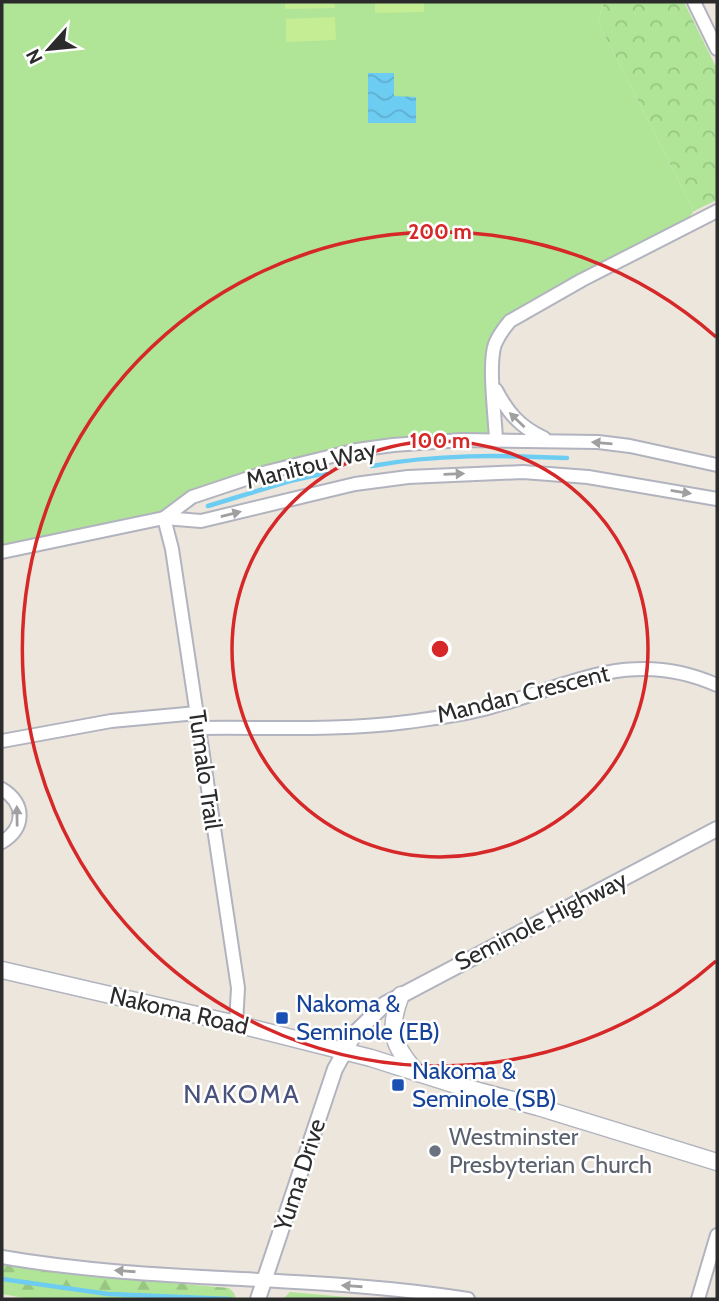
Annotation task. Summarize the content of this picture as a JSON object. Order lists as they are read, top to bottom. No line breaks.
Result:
{"streets":{"main road":["Nakoma Road"],"street":["Manitou Way","Mandan Crescent","Tumalo Trail","Seminole Highway","Yuma Drive"]},"crossings":[["Manitou Way","Tumalo Trail"],["Mandan Crescent","Tumalo Trail"],["Tumalo Trail","Nakoma Road"],["Seminole Highway","Nakoma Road"],["Seminole Highway","Yuma Drive"],["Nakoma Road","Yuma Drive"]],"districts":["NAKOMA"],"places":{"transit":["Nakoma & Seminole (EB)","Nakoma & Seminole (SB)"],"other":["Westminster Presbyterian Church"]},"north":"bottom left","rings":["200 m","100 m"]}
